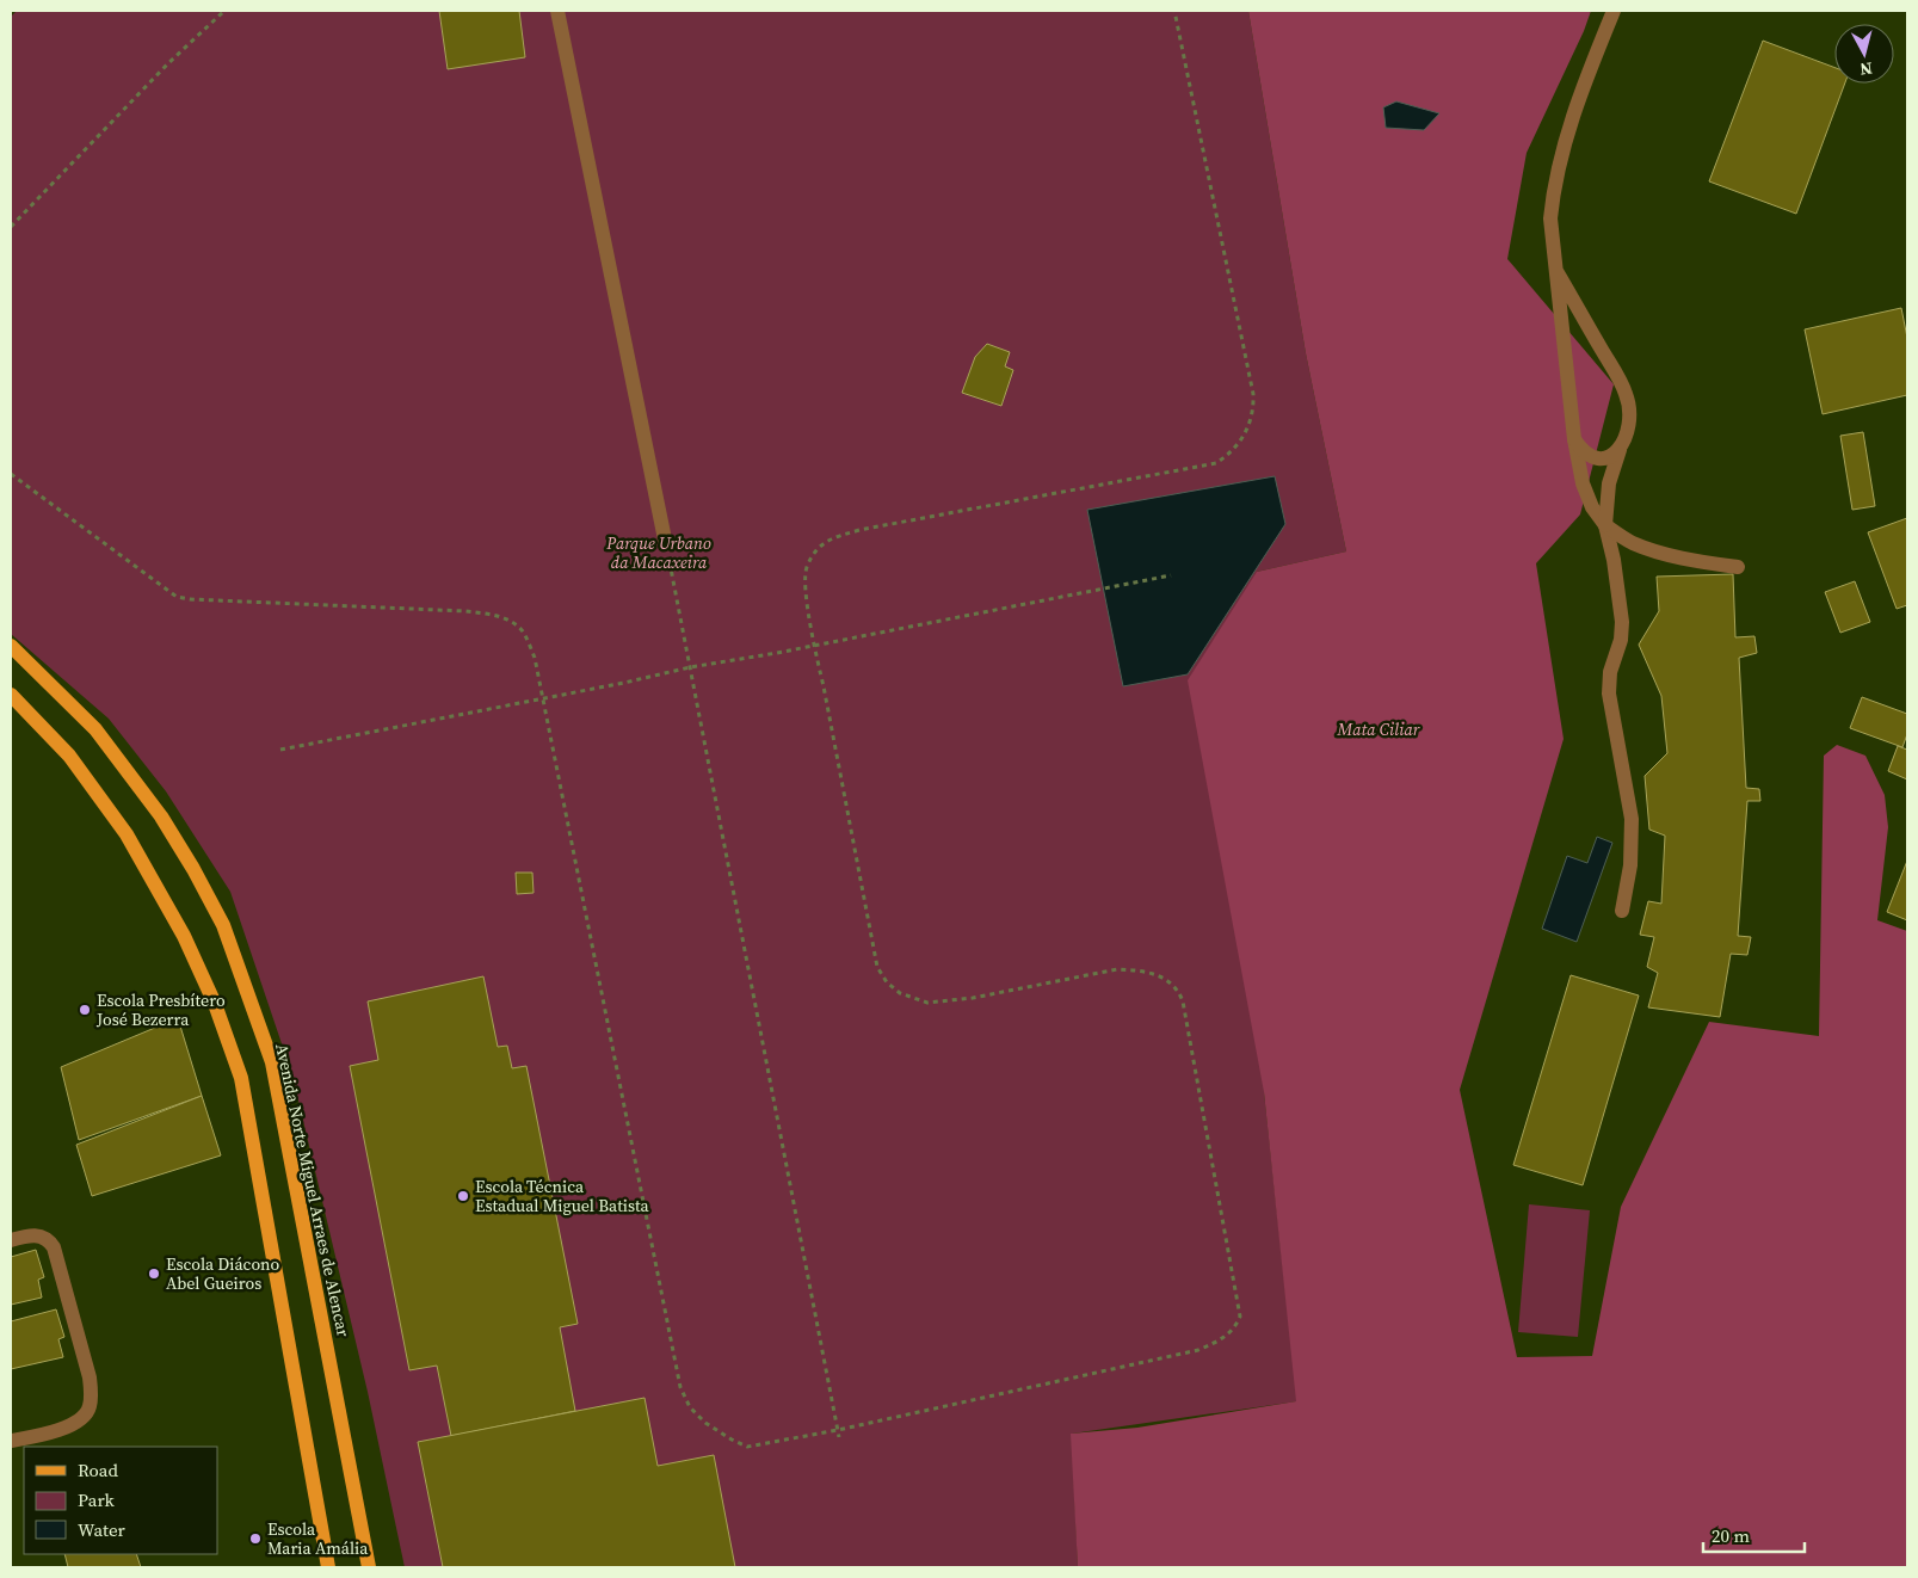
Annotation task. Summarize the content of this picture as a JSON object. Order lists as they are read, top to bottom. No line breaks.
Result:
{"streets":{"main road":["Avenida Norte Miguel Arraes de Alencar"]},"parks":["Parque Urbano da Macaxeira","Mata Ciliar"],"places":["Escola Presbítero José Bezerra","Escola Técnica Estadual Miguel Batista","Escola Diácono Abel Gueiros","Escola Maria Amália"],"legend":["Road","Park","Water"],"scale_bar":"20 m","north":"bottom"}
